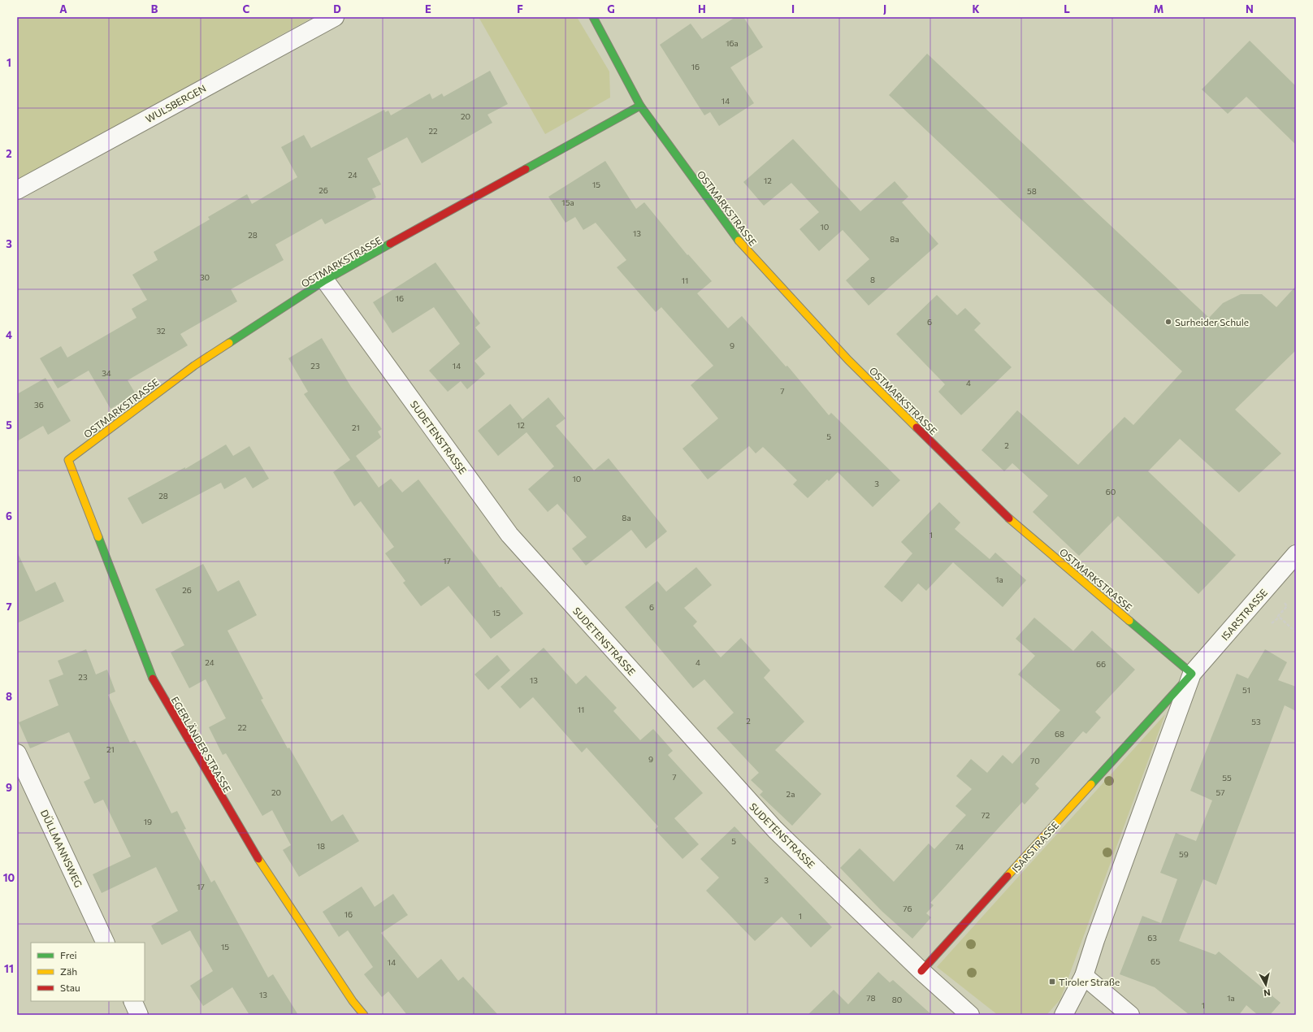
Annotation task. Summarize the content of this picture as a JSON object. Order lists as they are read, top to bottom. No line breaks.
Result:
{"streets":{"street":["WULSBERGEN","OSTMARKSTRASSE","SUDETENSTRASSE","ISARSTRASSE","EGERLÄNDER STRASSE","DÜLLMANNSWEG"]},"crossings":[["OSTMARKSTRASSE","SUDETENSTRASSE"],["OSTMARKSTRASSE","ISARSTRASSE"],["OSTMARKSTRASSE","EGERLÄNDER STRASSE"],["SUDETENSTRASSE","ISARSTRASSE"]],"places":{"other":["Surheider Schule"],"transit":["Tiroler Straße"]},"house_numbers":["16a","16","14","20","22","24","12","15","26","58","15a","10","13","28","8a","30","8","11","16","6","32","9","23","14","34","4","7","36","12","21","5","2","10","3","60","28","8a","1","17","1a","26","6","15","24","4","66","23","13","51","11","2","53","22","68","21","9","70","7","55","20","57","2a","72","19","5","18","74","59","3","17","76","16","1","63","15","65","14","13","78","1a","80","1"],"legend":["Frei","Zäh","Stau"],"north":"bottom","grid":{"columns":["A","B","C","D","E","F","G","H","I","J","K","L","M","N"],"rows":["1","2","3","4","5","6","7","8","9","10","11"]}}
